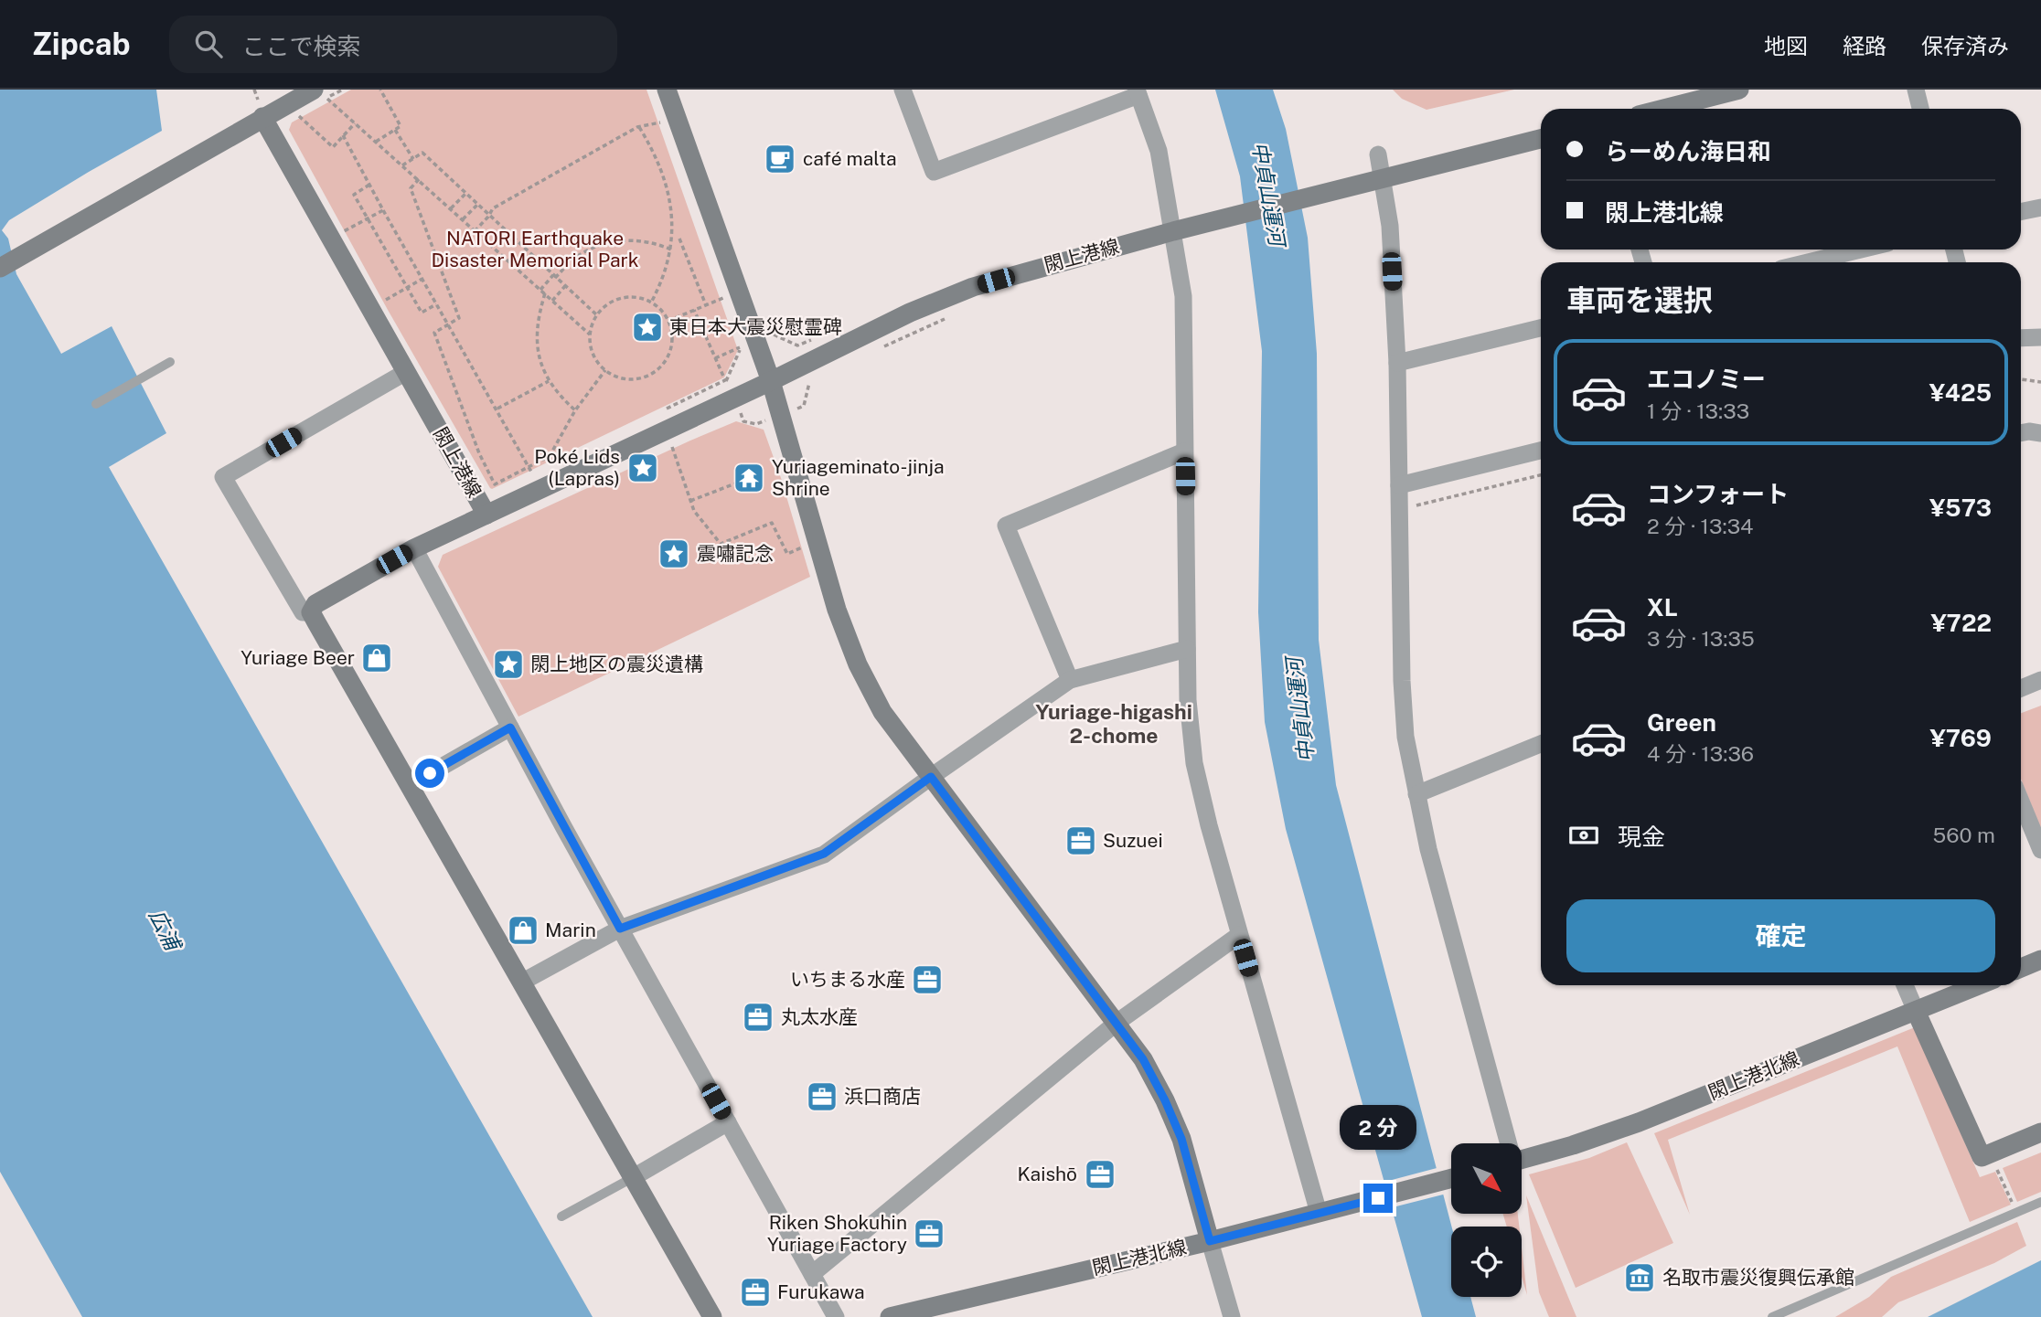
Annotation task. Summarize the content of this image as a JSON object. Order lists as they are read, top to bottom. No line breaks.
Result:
{"streets":{"street":["閖上港線","閖上港北線"]},"districts":["Yuriage-higashi 2-chome"],"water":["中貞山運河","広浦"],"parks":["NATORI Earthquake Disaster Memorial Park"],"places":{"cafe":["café malta"],"place":["東日本大震災慰霊碑","Poké Lids (Lapras)","震嘯記念","閖上地区の震災遺構"],"temple":["Yuriageminato-jinja Shrine"],"shop":["Yuriage Beer","Marin"],"office":["Suzuei","いちまる水産","丸太水産","浜口商店","Kaishō","Riken Shokuhin Yuriage Factory","Furukawa"],"museum":["名取市震災復興伝承館"]},"north":"bottom right","page":{"header":"Zipcab","search":"ここで検索","nav":["地図","経路","保存済み"],"banner":["らーめん海日和","閖上港北線"],"heading":"車両を選択","list":[{"name":"エコノミー","note":"1 分 · 13:33","value":"¥425"},{"name":"コンフォート","note":"2 分 · 13:34","value":"¥573"},{"name":"XL","note":"3 分 · 13:35","value":"¥722"},{"name":"Green","note":"4 分 · 13:36","value":"¥769"}],"pay":["現金","560 m"],"buttons":"確定","bubble":"2 分"}}
